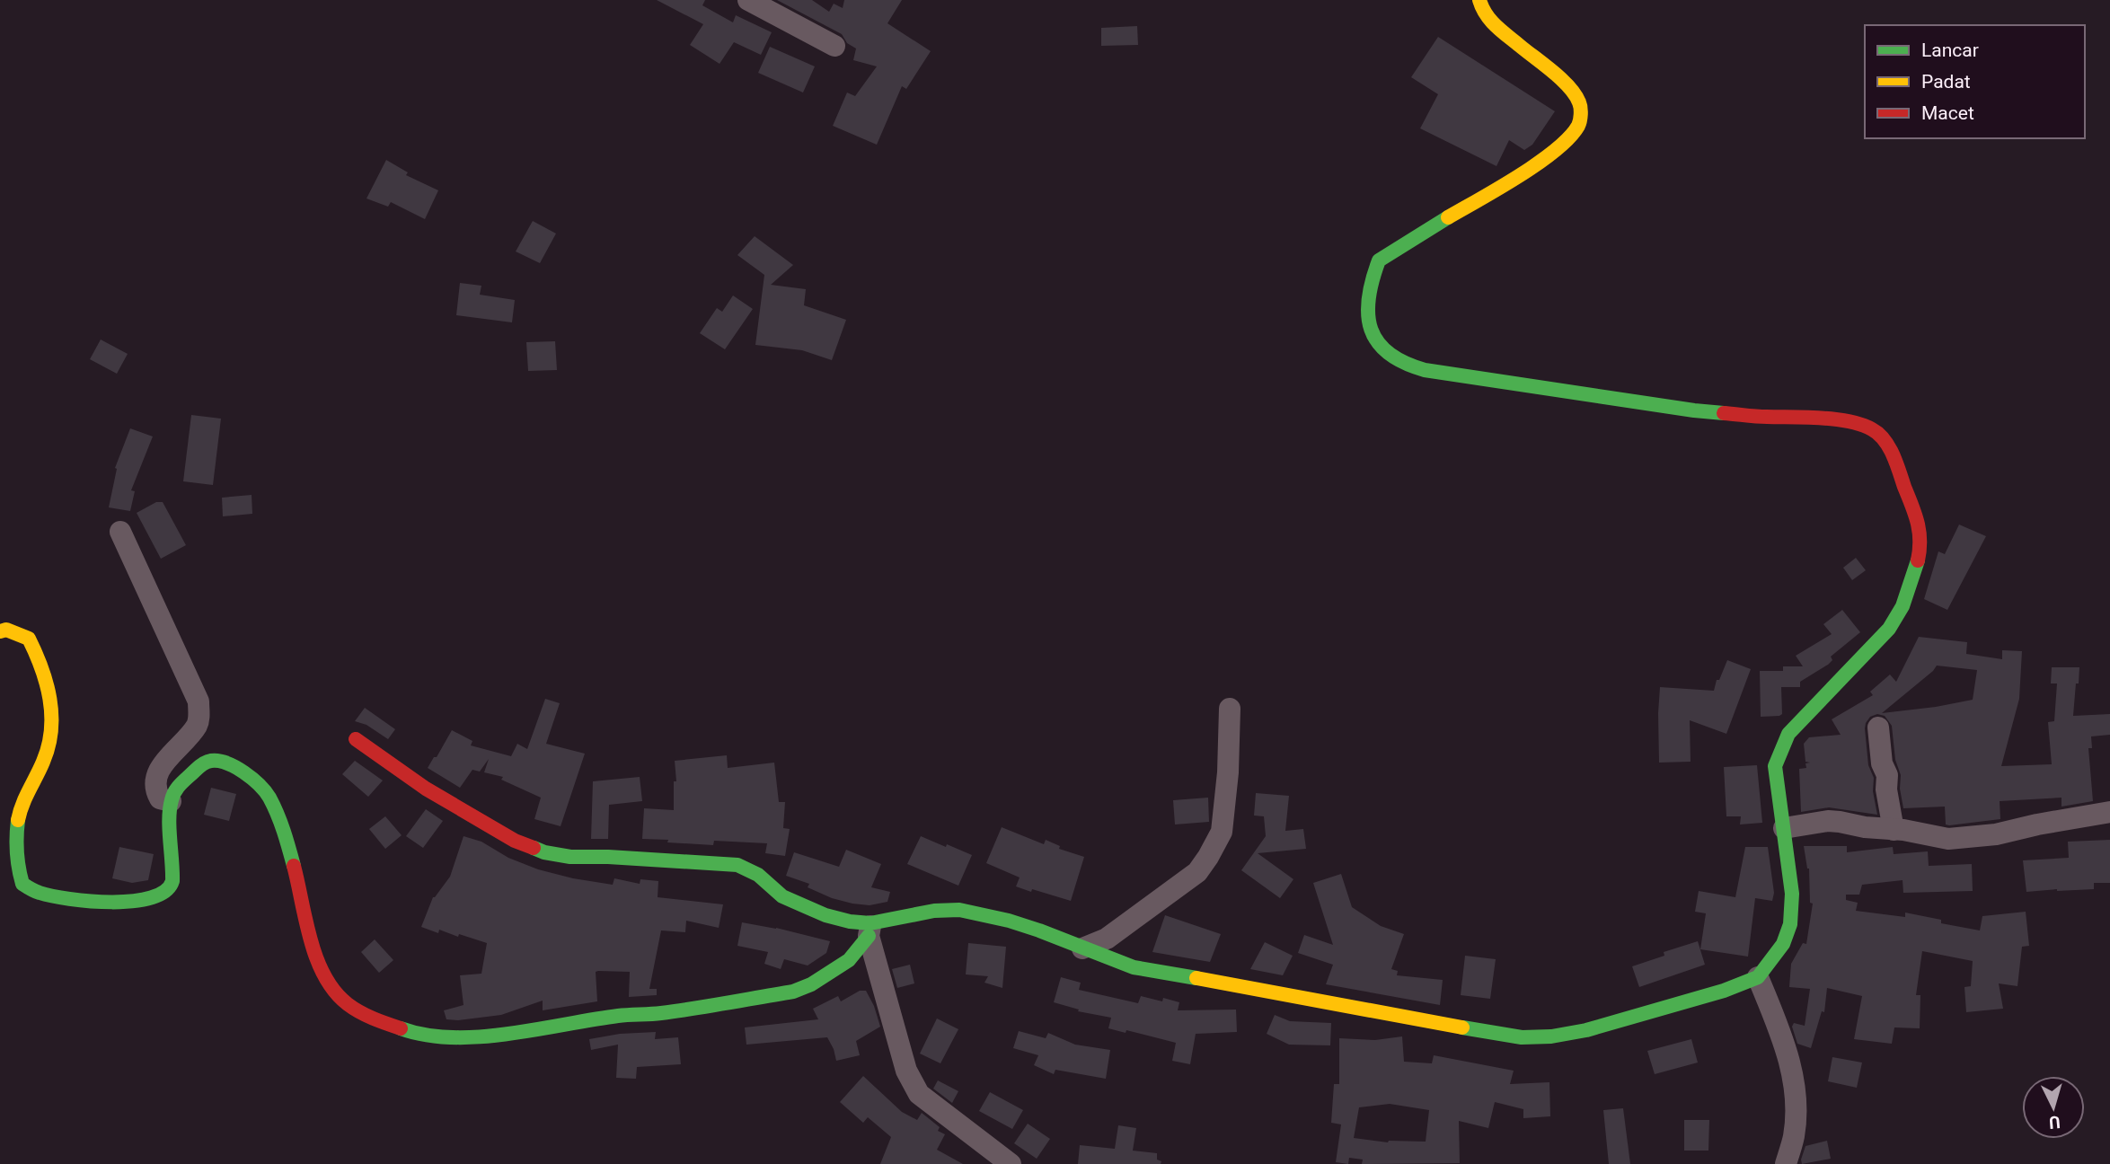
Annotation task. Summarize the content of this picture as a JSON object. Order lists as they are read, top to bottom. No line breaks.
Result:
{"legend":["Lancar","Padat","Macet"],"north":"bottom"}
